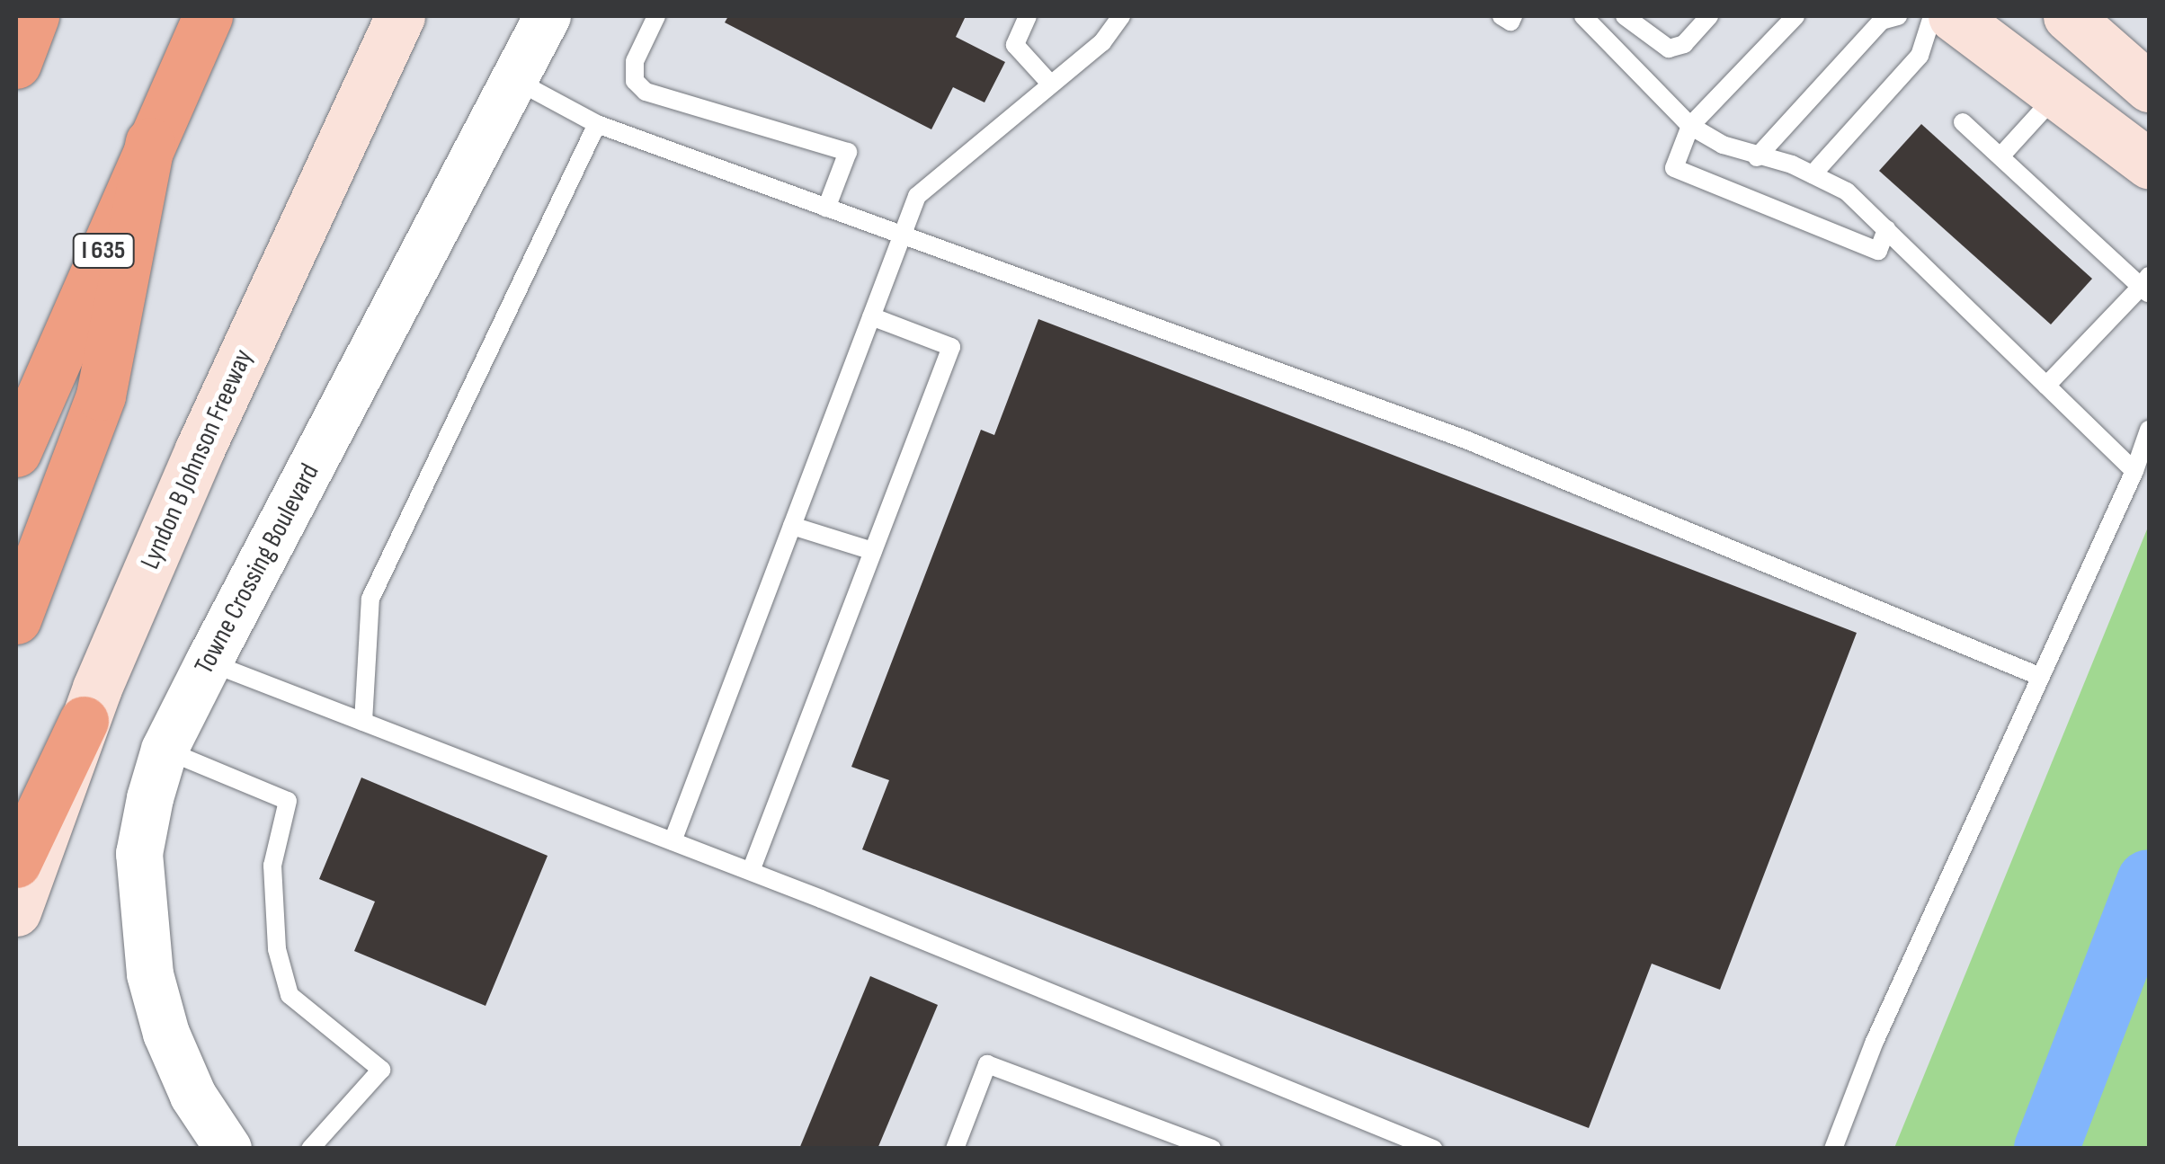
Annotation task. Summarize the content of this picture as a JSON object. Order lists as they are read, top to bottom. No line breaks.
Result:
{"streets":{"highway":["I 635"],"main road":["Lyndon B Johnson Freeway"],"street":["Towne Crossing Boulevard"]}}
